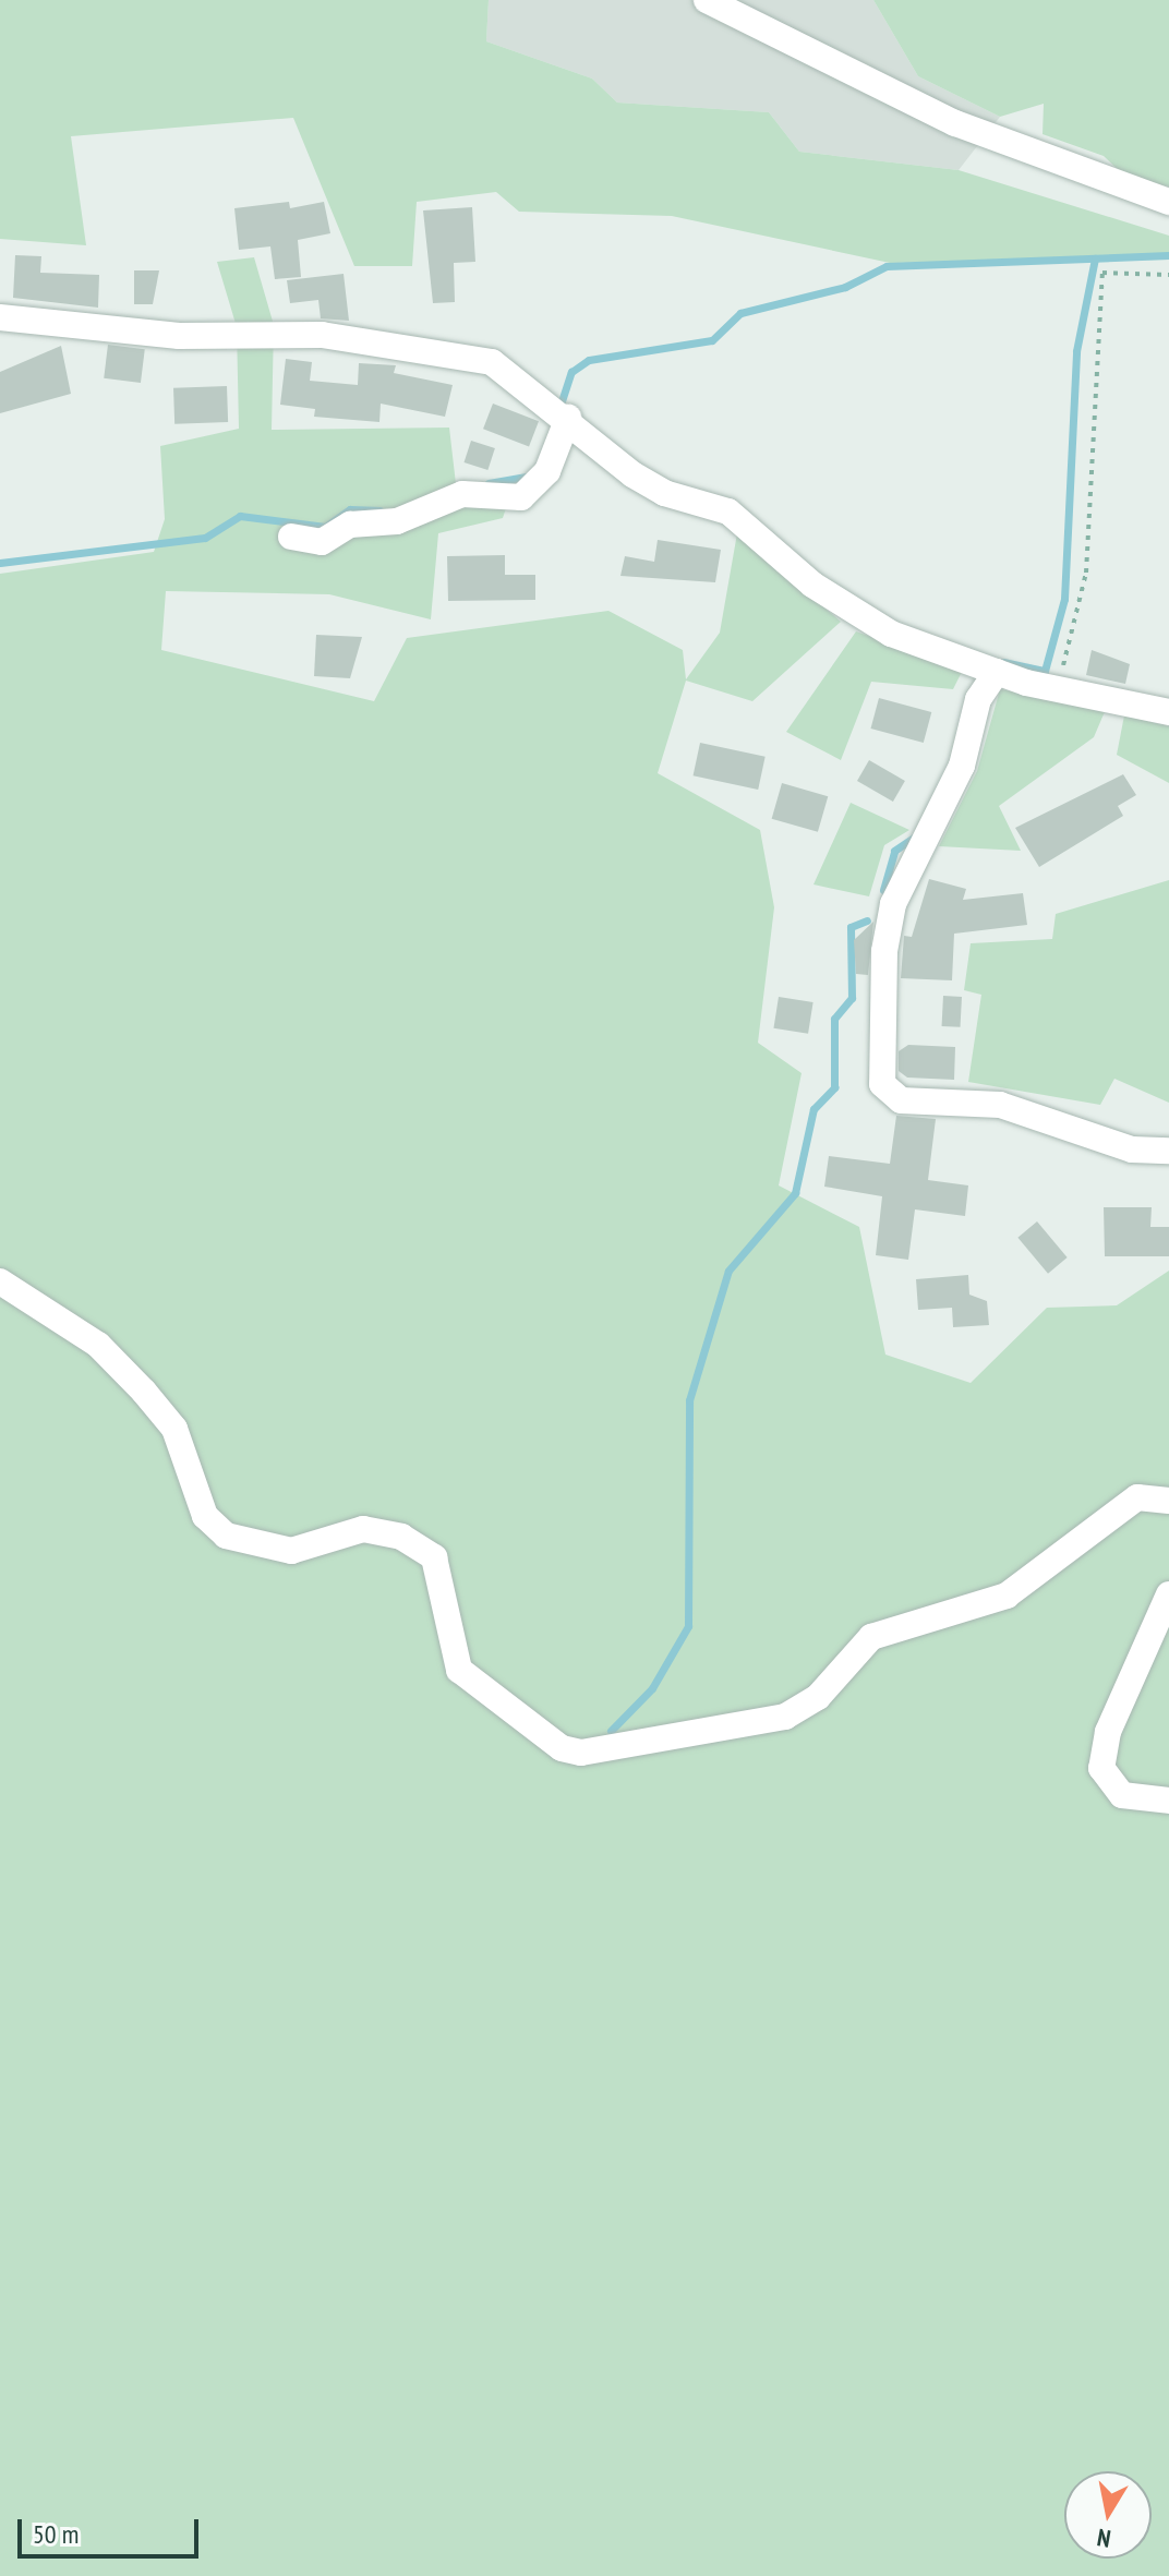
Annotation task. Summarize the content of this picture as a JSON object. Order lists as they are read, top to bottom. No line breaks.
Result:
{"scale_bar":"50 m","north":"bottom"}
